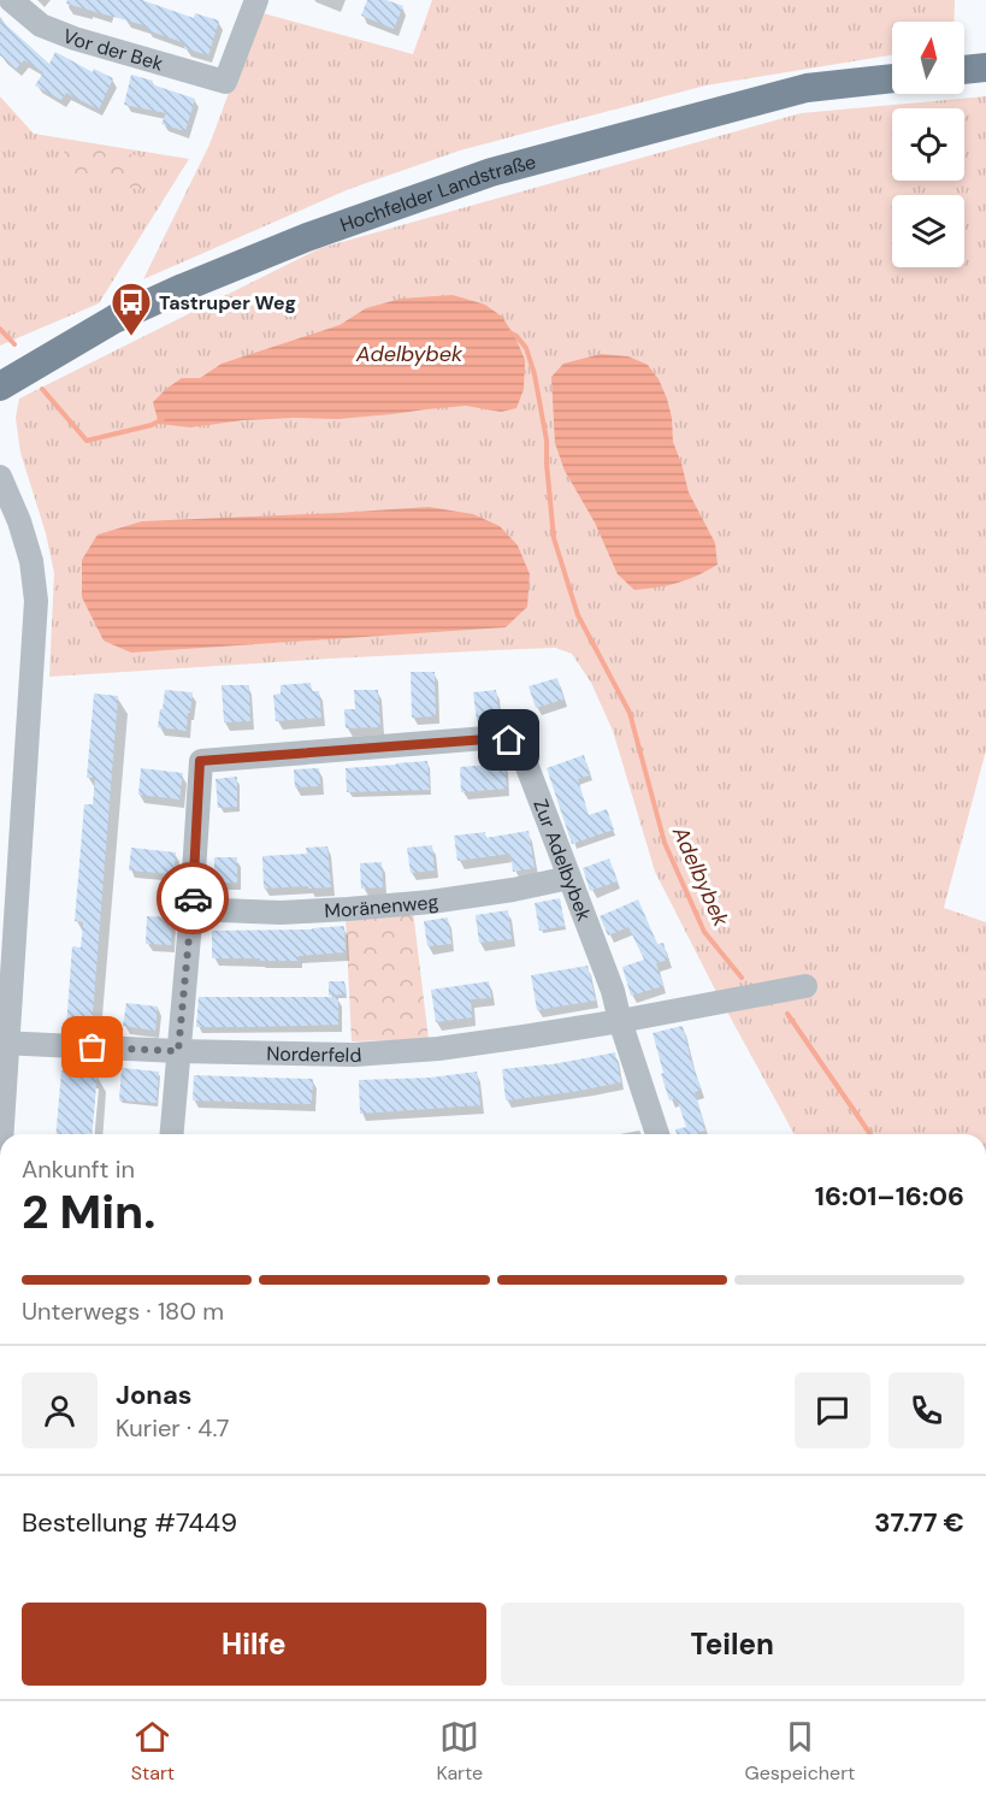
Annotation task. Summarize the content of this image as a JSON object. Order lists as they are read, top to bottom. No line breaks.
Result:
{"streets":{"main road":["Hochfelder Landstraße"],"street":["Vor der Bek","Zur Adelbybek","Moränenweg","Norderfeld"]},"crossings":[["Zur Adelbybek","Moränenweg"],["Zur Adelbybek","Norderfeld"]],"water":["Adelbybek"],"places":{"bus stop":["Tastruper Weg"]},"north":"top","page":{"heading":["2 Min.","Ankunft in","16:01–16:06"],"panel":["Jonas","Kurier · 4.7","Bestellung #7449","37.77 €"],"bar":"Unterwegs · 180 m","buttons":["Hilfe","Teilen"],"tabs":["Start","Karte","Gespeichert"]}}
